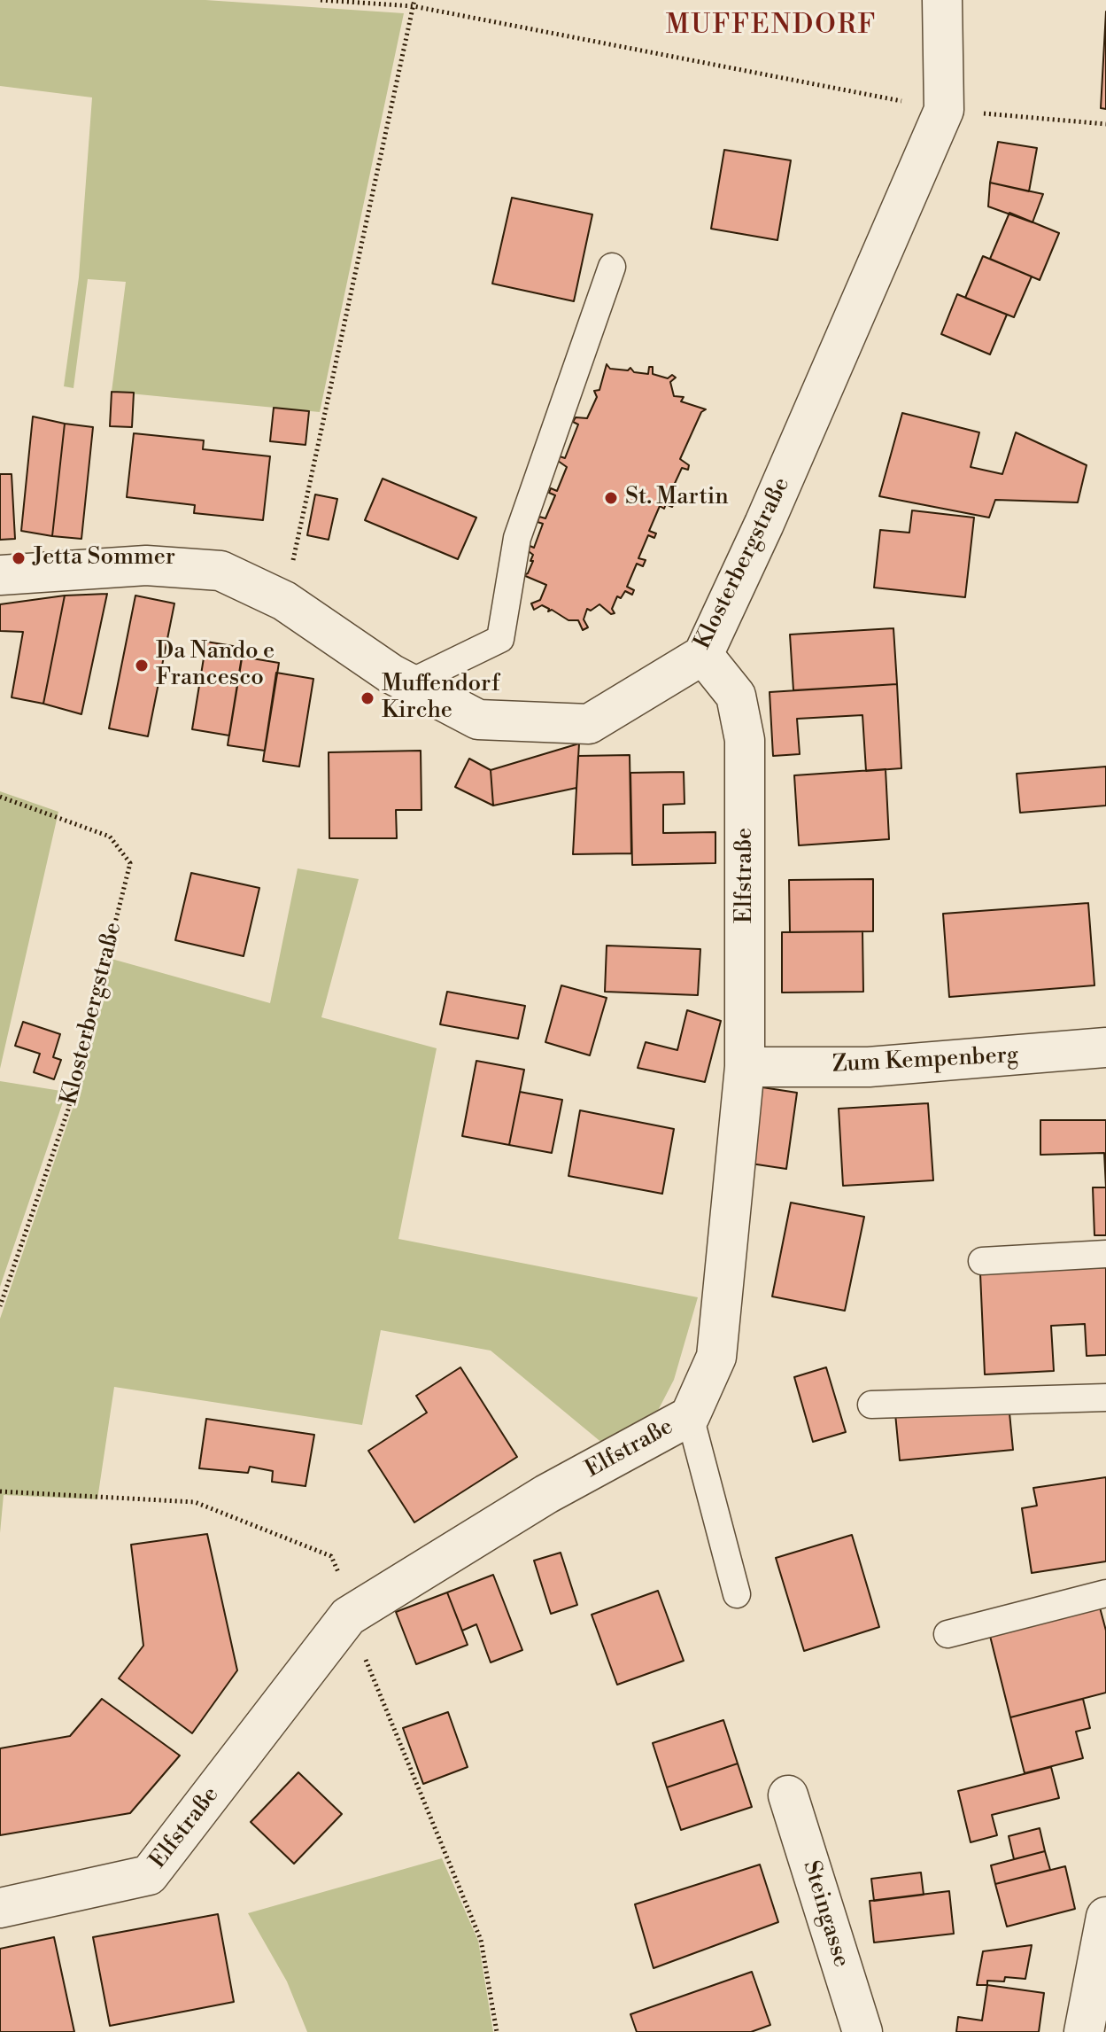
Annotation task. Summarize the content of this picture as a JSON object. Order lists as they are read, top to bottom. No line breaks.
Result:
{"streets":{"street":["Klosterbergstraße","Elfstraße","Zum Kempenberg","Steingasse"]},"crossings":[["Klosterbergstraße","Elfstraße"],["Elfstraße","Zum Kempenberg"]],"districts":["MUFFENDORF"],"places":["St. Martin","Jetta Sommer","Da Nando e Francesco","Muffendorf Kirche"]}
